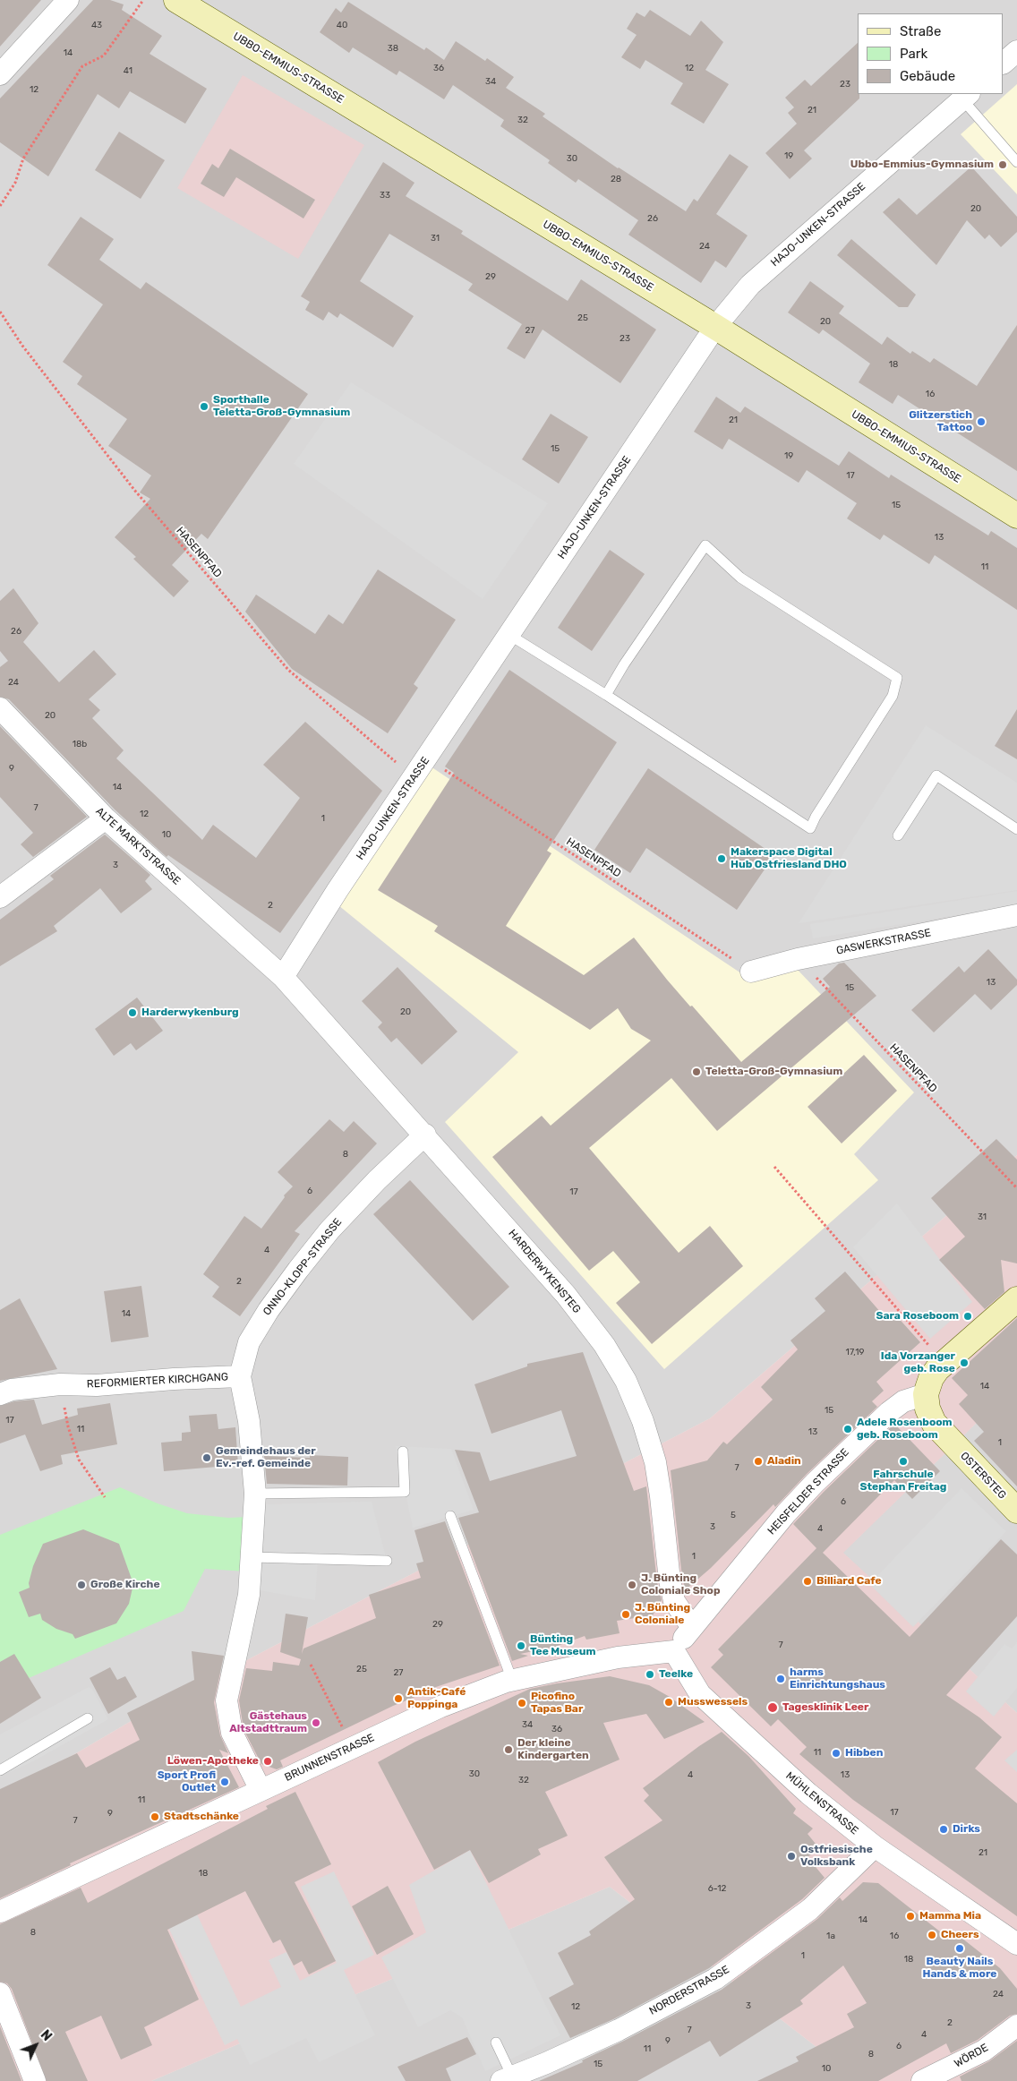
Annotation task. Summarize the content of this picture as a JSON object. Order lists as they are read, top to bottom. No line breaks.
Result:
{"streets":{"main road":["UBBO-EMMIUS-STRASSE","OSTERSTEG"],"street":["HAJO-UNKEN-STRASSE","ALTE MARKTSTRASSE","GASWERKSTRASSE","ONNO-KLOPP-STRASSE","HARDERWYKENSTEG","REFORMIERTER KIRCHGANG","HEISFELDER STRASSE","BRUNNENSTRASSE","MÜHLENSTRASSE","NORDERSTRASSE","WÖRDE"],"path":["HASENPFAD"]},"crossings":[["UBBO-EMMIUS-STRASSE","HAJO-UNKEN-STRASSE"],["HAJO-UNKEN-STRASSE","HASENPFAD"],["HAJO-UNKEN-STRASSE","ALTE MARKTSTRASSE"],["HAJO-UNKEN-STRASSE","HARDERWYKENSTEG"],["HASENPFAD","GASWERKSTRASSE"],["ALTE MARKTSTRASSE","HARDERWYKENSTEG"],["ONNO-KLOPP-STRASSE","HARDERWYKENSTEG"],["ONNO-KLOPP-STRASSE","REFORMIERTER KIRCHGANG"],["HARDERWYKENSTEG","HEISFELDER STRASSE"],["REFORMIERTER KIRCHGANG","BRUNNENSTRASSE"],["OSTERSTEG","HEISFELDER STRASSE"],["HEISFELDER STRASSE","BRUNNENSTRASSE"],["HEISFELDER STRASSE","MÜHLENSTRASSE"],["BRUNNENSTRASSE","MÜHLENSTRASSE"],["MÜHLENSTRASSE","NORDERSTRASSE"]],"places":["Ubbo-Emmius-Gymnasium","Sporthalle Teletta-Groß-Gymnasium","Glitzerstich Tattoo","Makerspace Digital Hub Ostfriesland DHO","Harderwykenburg","Teletta-Groß-Gymnasium","Sara Roseboom","Ida Vorzanger geb. Rose","Adele Rosenboom geb. Roseboom","Gemeindehaus der Ev.-ref. Gemeinde","Aladin","Fahrschule Stephan Freitag","Billiard Cafe","Große Kirche","J. Bünting Coloniale Shop","J. Bünting Coloniale","Bünting Tee Museum","Teelke","harms Einrichtungshaus","Antik-Café Poppinga","Musswessels","Picofino Tapas Bar","Tagesklinik Leer","Gästehaus Altstadttraum","Der kleine Kindergarten","Hibben","Löwen-Apotheke","Sport Profi Outlet","Stadtschänke","Dirks","Ostfriesische Volksbank","Mamma Mia","Cheers","Beauty Nails Hands & more"],"house_numbers":["43","40","38","14","36","12","41","34","23","12","21","32","19","30","28","33","20","26","31","24","29","25","20","27","23","18","16","21","15","19","17","15","13","11","26","24","20","18b","9","14","7","12","1","10","3","2","13","15","20","8","6","17","31","4","2","14","17,19","14","15","17","11","13","1","7","6","5","3","4","1","29","7","25","27","34","36","11","30","4","13","32","11","17","9","7","21","18","6-12","14","8","1a","16","1","18","24","3","12","2","7","4","9","6","11","8","15","10"],"legend":["Straße","Park","Gebäude"],"north":"top right"}
